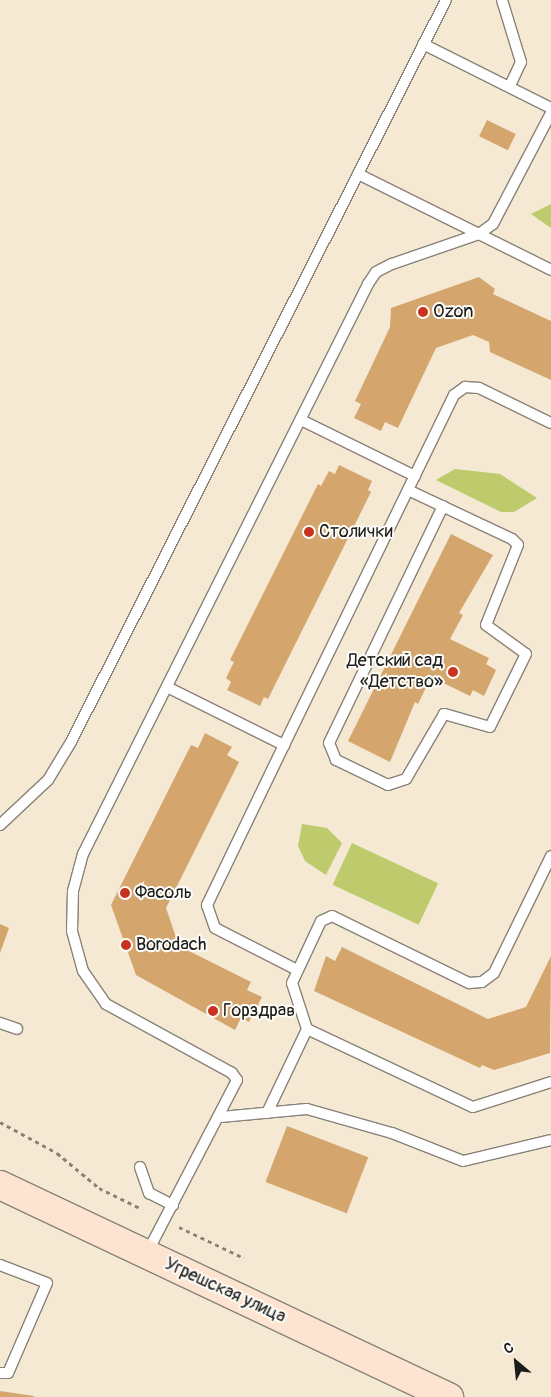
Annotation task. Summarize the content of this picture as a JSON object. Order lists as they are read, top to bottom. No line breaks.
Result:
{"streets":{"main road":["Угрешская улица"]},"places":["Ozon","Столички","Детский сад «Детство»","Фасоль","Borodach","Горздрав"],"north":"top left"}
